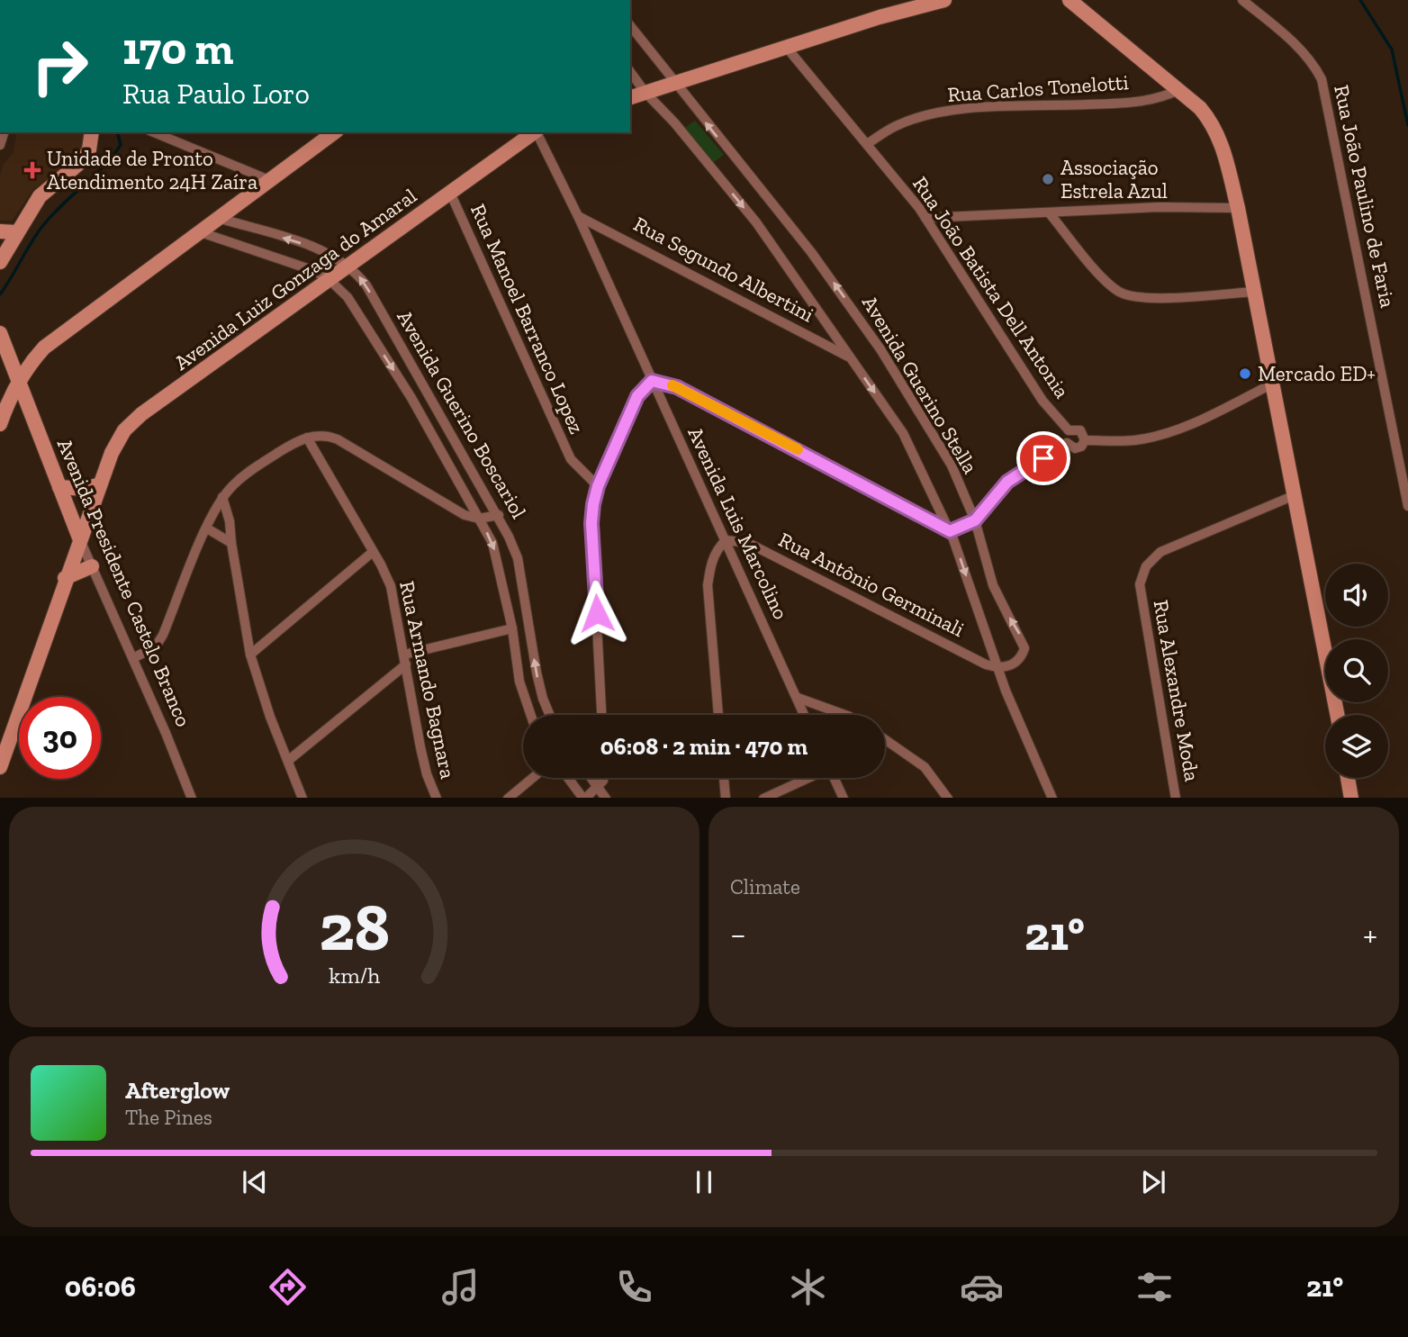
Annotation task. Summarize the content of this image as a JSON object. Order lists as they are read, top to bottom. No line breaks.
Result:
{"streets":{"street":["Rua Carlos Tonelotti","Rua João Paulino de Faria","Rua Segundo Albertini","Avenida Luiz Gonzaga do Amaral","Rua João Batista Dell Antonia","Rua Manoel Barranco Lopez","Avenida Guerino Stella","Avenida Guerino Boscariol","Avenida Luis Marcolino","Avenida Presidente Castelo Branco","Rua Antônio Germinali","Rua Armando Bagnara","Rua Alexandre Moda"]},"crossings":[["Rua Carlos Tonelotti","Rua João Batista Dell Antonia"],["Rua Segundo Albertini","Avenida Guerino Stella"],["Rua Segundo Albertini","Avenida Luis Marcolino"],["Avenida Luiz Gonzaga do Amaral","Rua Manoel Barranco Lopez"],["Avenida Luiz Gonzaga do Amaral","Avenida Guerino Boscariol"],["Avenida Luiz Gonzaga do Amaral","Avenida Presidente Castelo Branco"],["Avenida Guerino Stella","Rua Antônio Germinali"],["Avenida Luis Marcolino","Rua Antônio Germinali"]],"places":{"health":["Unidade de Pronto Atendimento 24H Zaíra"],"other":["Associação Estrela Azul","Mercado ED+"]},"page":{"turn":["170 m","Rua Paulo Loro"],"limit":"30","trip":"06:08 · 2 min · 470 m","tile":"Climate","heat":["−","21°","+"],"song":["Afterglow","The Pines"],"tabs":["06:06","21°"],"gauge":["28","km/h"]}}
